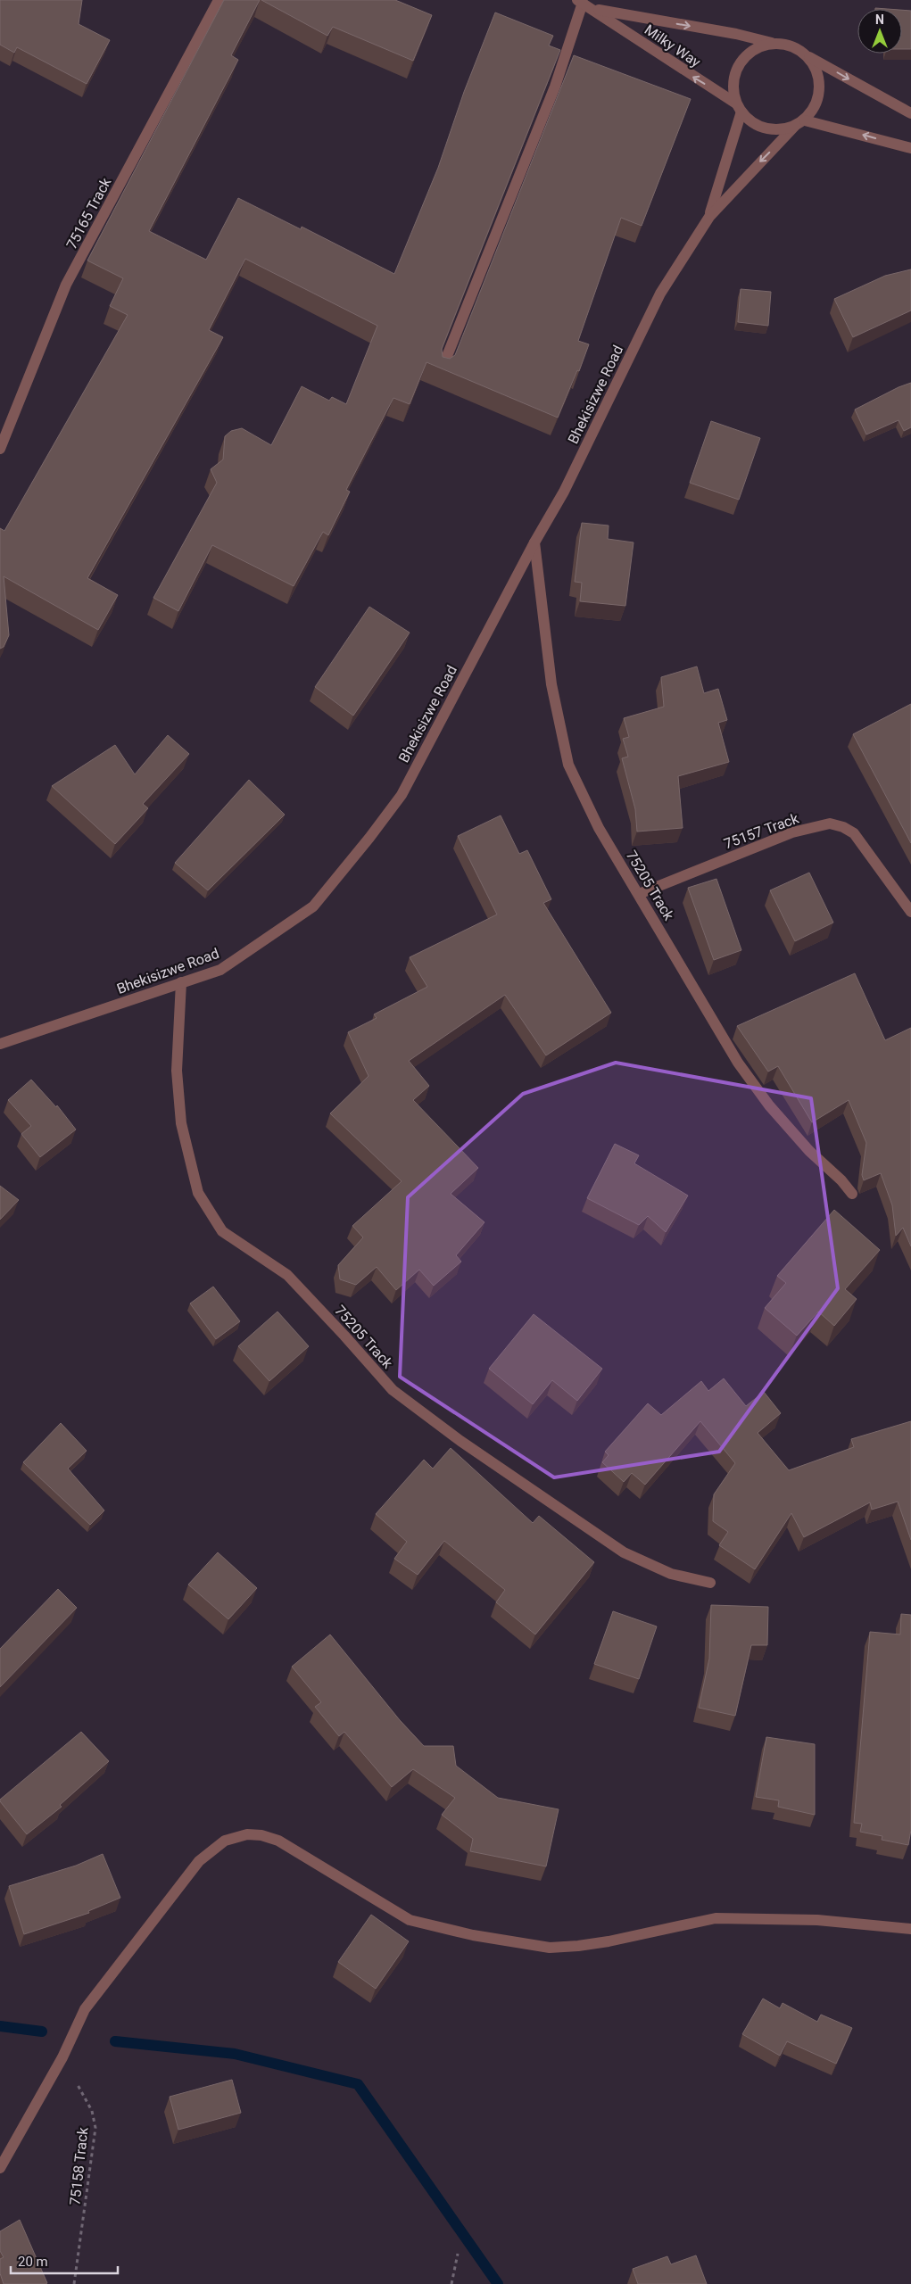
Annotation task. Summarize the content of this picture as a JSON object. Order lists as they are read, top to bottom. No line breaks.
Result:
{"streets":{"street":["Milky Way","75165 Track","Bhekisizwe Road","75157 Track","75205 Track"],"path":["75158 Track"]},"crossings":[["Milky Way","Bhekisizwe Road"],["Bhekisizwe Road","75205 Track"],["75157 Track","75205 Track"]],"scale_bar":"20 m","north":"top"}
